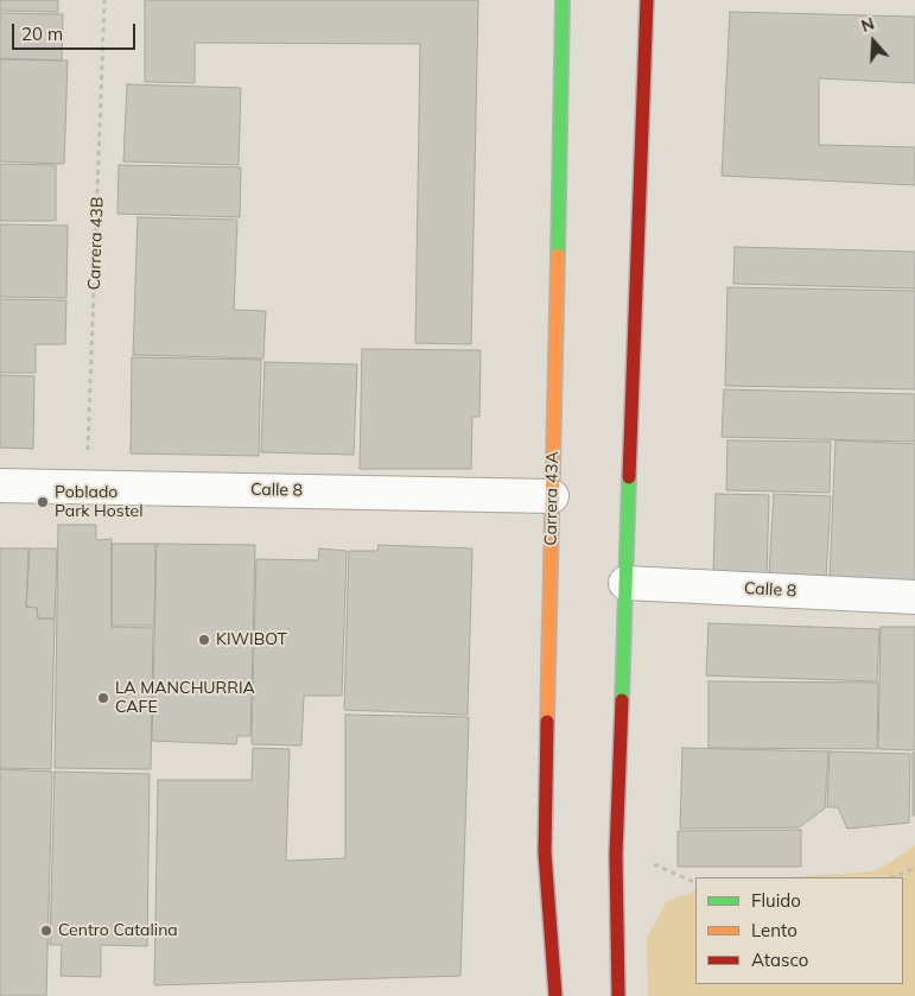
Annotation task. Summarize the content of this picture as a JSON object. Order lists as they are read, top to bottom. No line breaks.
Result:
{"streets":{"main road":["Carrera 43A"],"street":["Calle 8"],"path":["Carrera 43B"]},"crossings":[["Carrera 43B","Calle 8"],["Calle 8","Carrera 43A"]],"places":["Poblado Park Hostel","KIWIBOT","LA MANCHURRIA CAFE","Centro Catalina"],"legend":["Fluido","Lento","Atasco"],"scale_bar":"20 m","north":"top"}
